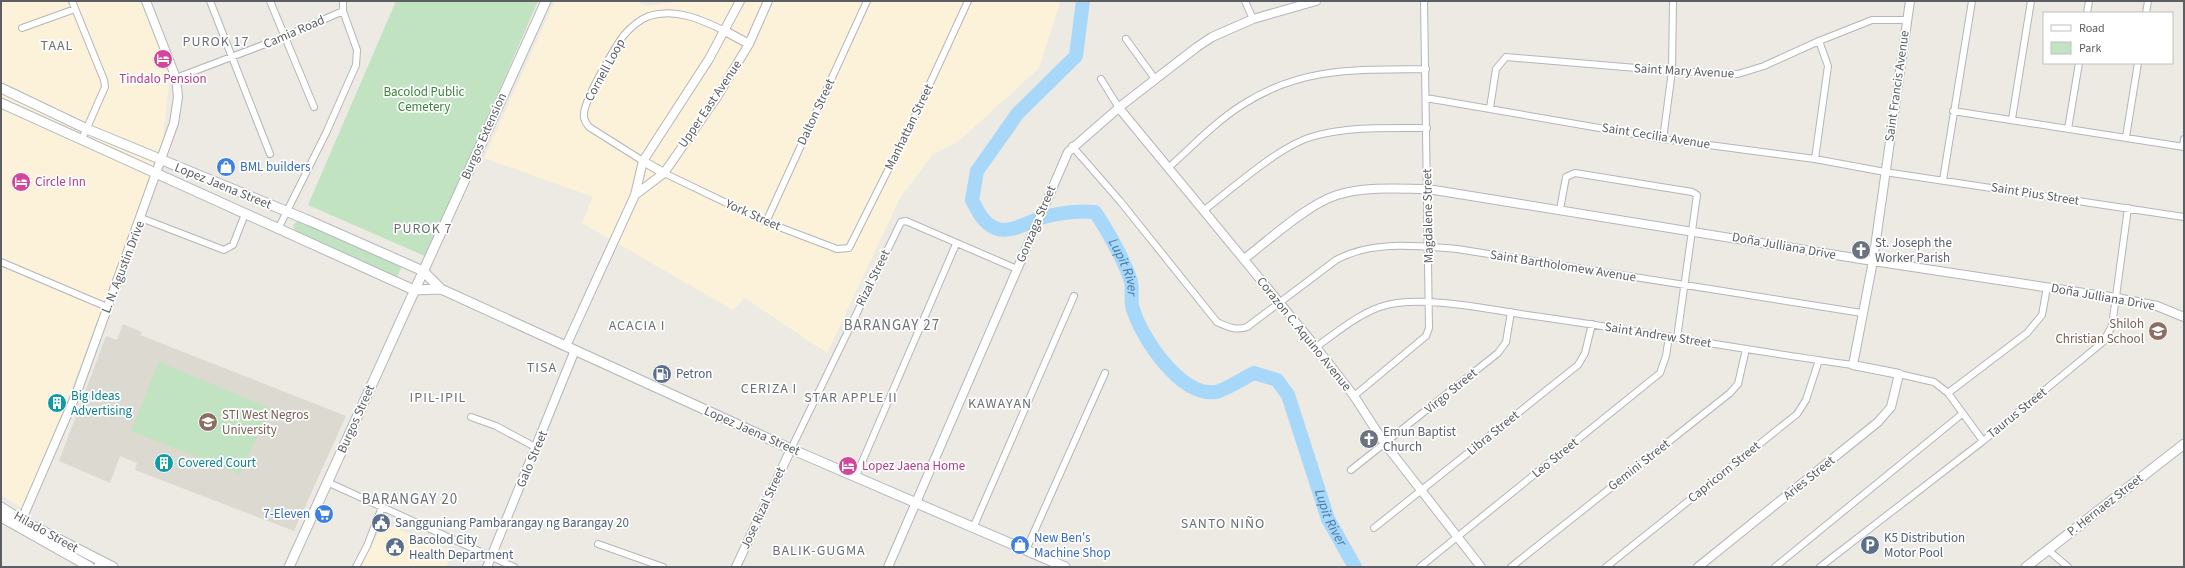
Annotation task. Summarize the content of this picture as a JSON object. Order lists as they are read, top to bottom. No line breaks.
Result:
{"streets":{"main road":["Burgos Extension","Lopez Jaena Street","Burgos Street","P. Hernaez Street","Hilado Street"],"street":["Camia Road","Cornell Loop","Saint Mary Avenue","Saint Francis Avenue","Upper East Avenue","Dalton Street","Manhattan Street","Saint Cecilia Avenue","Saint Pius Street","York Street","Magdalene Street","Gonzaga Street","Doña Julliana Drive","Saint Bartholomew Avenue","L. N. Agustin Drive","Rizal Street","Corazon C. Aquino Avenue","Saint Andrew Street","Virgo Street","Taurus Street","Libra Street","Leo Street","Galo Street","Gemini Street","Capricorn Street","Aries Street","Jose Rizal Street"]},"crossings":[["Camia Road","L. N. Agustin Drive"],["Cornell Loop","Upper East Avenue"],["Saint Mary Avenue","Saint Francis Avenue"],["Saint Mary Avenue","Saint Cecilia Avenue"],["Saint Francis Avenue","Saint Cecilia Avenue"],["Saint Francis Avenue","Saint Pius Street"],["Saint Francis Avenue","Doña Julliana Drive"],["Saint Francis Avenue","Saint Bartholomew Avenue"],["Saint Francis Avenue","Saint Andrew Street"],["Upper East Avenue","Lopez Jaena Street"],["Upper East Avenue","York Street"],["Dalton Street","York Street"],["Manhattan Street","York Street"],["Burgos Extension","Lopez Jaena Street"],["Burgos Extension","Burgos Street"],["Saint Cecilia Avenue","Saint Pius Street"],["Saint Cecilia Avenue","Magdalene Street"],["Lopez Jaena Street","Gonzaga Street"],["Lopez Jaena Street","L. N. Agustin Drive"],["Lopez Jaena Street","Rizal Street"],["Lopez Jaena Street","Burgos Street"],["Lopez Jaena Street","Galo Street"],["Lopez Jaena Street","Jose Rizal Street"],["Saint Pius Street","Taurus Street"],["Magdalene Street","Doña Julliana Drive"],["Magdalene Street","Saint Bartholomew Avenue"],["Magdalene Street","Corazon C. Aquino Avenue"],["Magdalene Street","Saint Andrew Street"],["Gonzaga Street","Saint Bartholomew Avenue"],["Gonzaga Street","Rizal Street"],["Gonzaga Street","Corazon C. Aquino Avenue"],["Doña Julliana Drive","Corazon C. Aquino Avenue"],["Doña Julliana Drive","Taurus Street"],["Saint Bartholomew Avenue","Corazon C. Aquino Avenue"],["L. N. Agustin Drive","Hilado Street"],["Rizal Street","Jose Rizal Street"],["Corazon C. Aquino Avenue","Saint Andrew Street"],["Corazon C. Aquino Avenue","Virgo Street"],["Corazon C. Aquino Avenue","Libra Street"],["Corazon C. Aquino Avenue","Leo Street"],["Saint Andrew Street","Virgo Street"],["Saint Andrew Street","Taurus Street"],["Saint Andrew Street","Libra Street"],["Saint Andrew Street","Leo Street"],["Saint Andrew Street","Gemini Street"],["Saint Andrew Street","Capricorn Street"],["Saint Andrew Street","Aries Street"]],"districts":["PUROK 17","TAAL","PUROK 7","BARANGAY 27","ACACIA I","TISA","CERIZA I","IPIL-IPIL","STAR APPLE II","KAWAYAN","BARANGAY 20","SANTO NIÑO","BALIK-GUGMA"],"water":["Lupit River"],"parks":["Bacolod Public Cemetery"],"places":{"hotel":["Tindalo Pension","Circle Inn","Lopez Jaena Home"],"shop":["BML builders","New Ben's Machine Shop"],"church":["St. Joseph the Worker Parish","Emun Baptist Church"],"school or university":["Shiloh Christian School","STI West Negros University"],"fuel station":["Petron"],"building":["Big Ideas Advertising","Covered Court"],"supermarket":["7-Eleven"],"public building":["Sangguniang Pambarangay ng Barangay 20","Bacolod City Health Department"],"parking":["K5 Distribution Motor Pool"]},"legend":["Road","Park"]}
